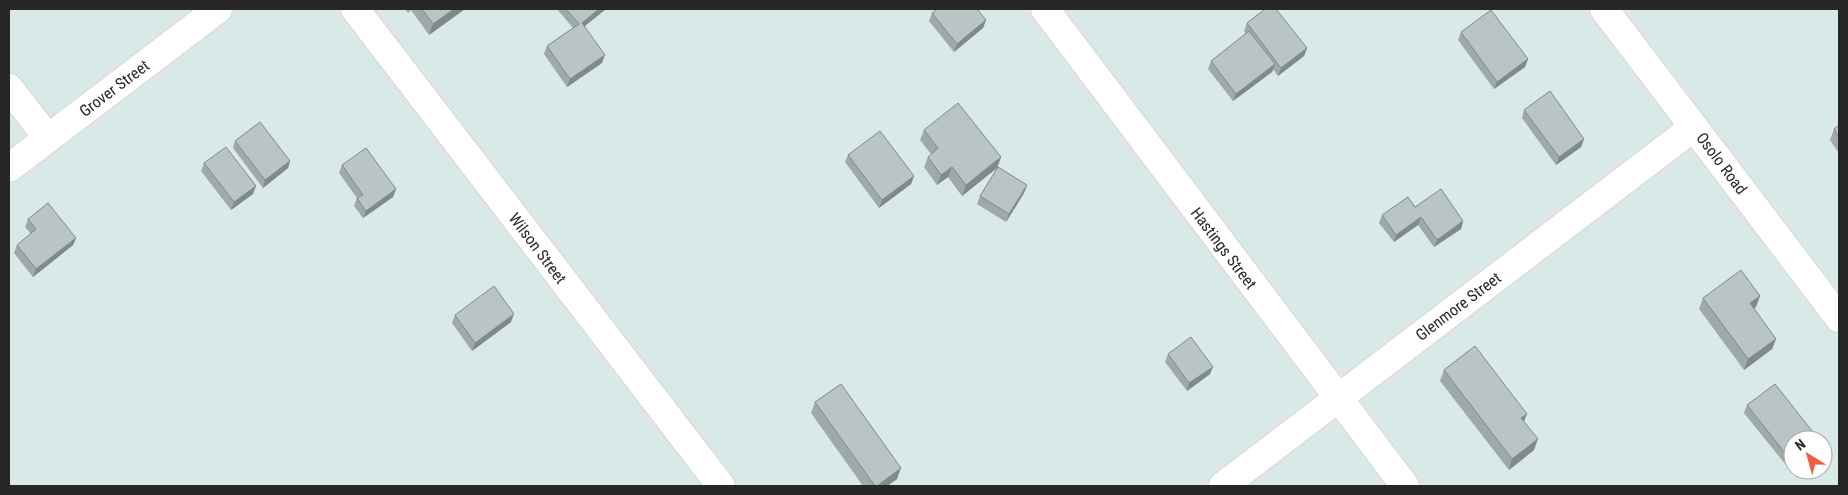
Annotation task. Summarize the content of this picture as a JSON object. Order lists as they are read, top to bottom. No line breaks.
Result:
{"streets":{"street":["Grover Street","Osolo Road","Wilson Street","Hastings Street","Glenmore Street"]},"crossings":[["Osolo Road","Glenmore Street"],["Hastings Street","Glenmore Street"]],"north":"top left"}
